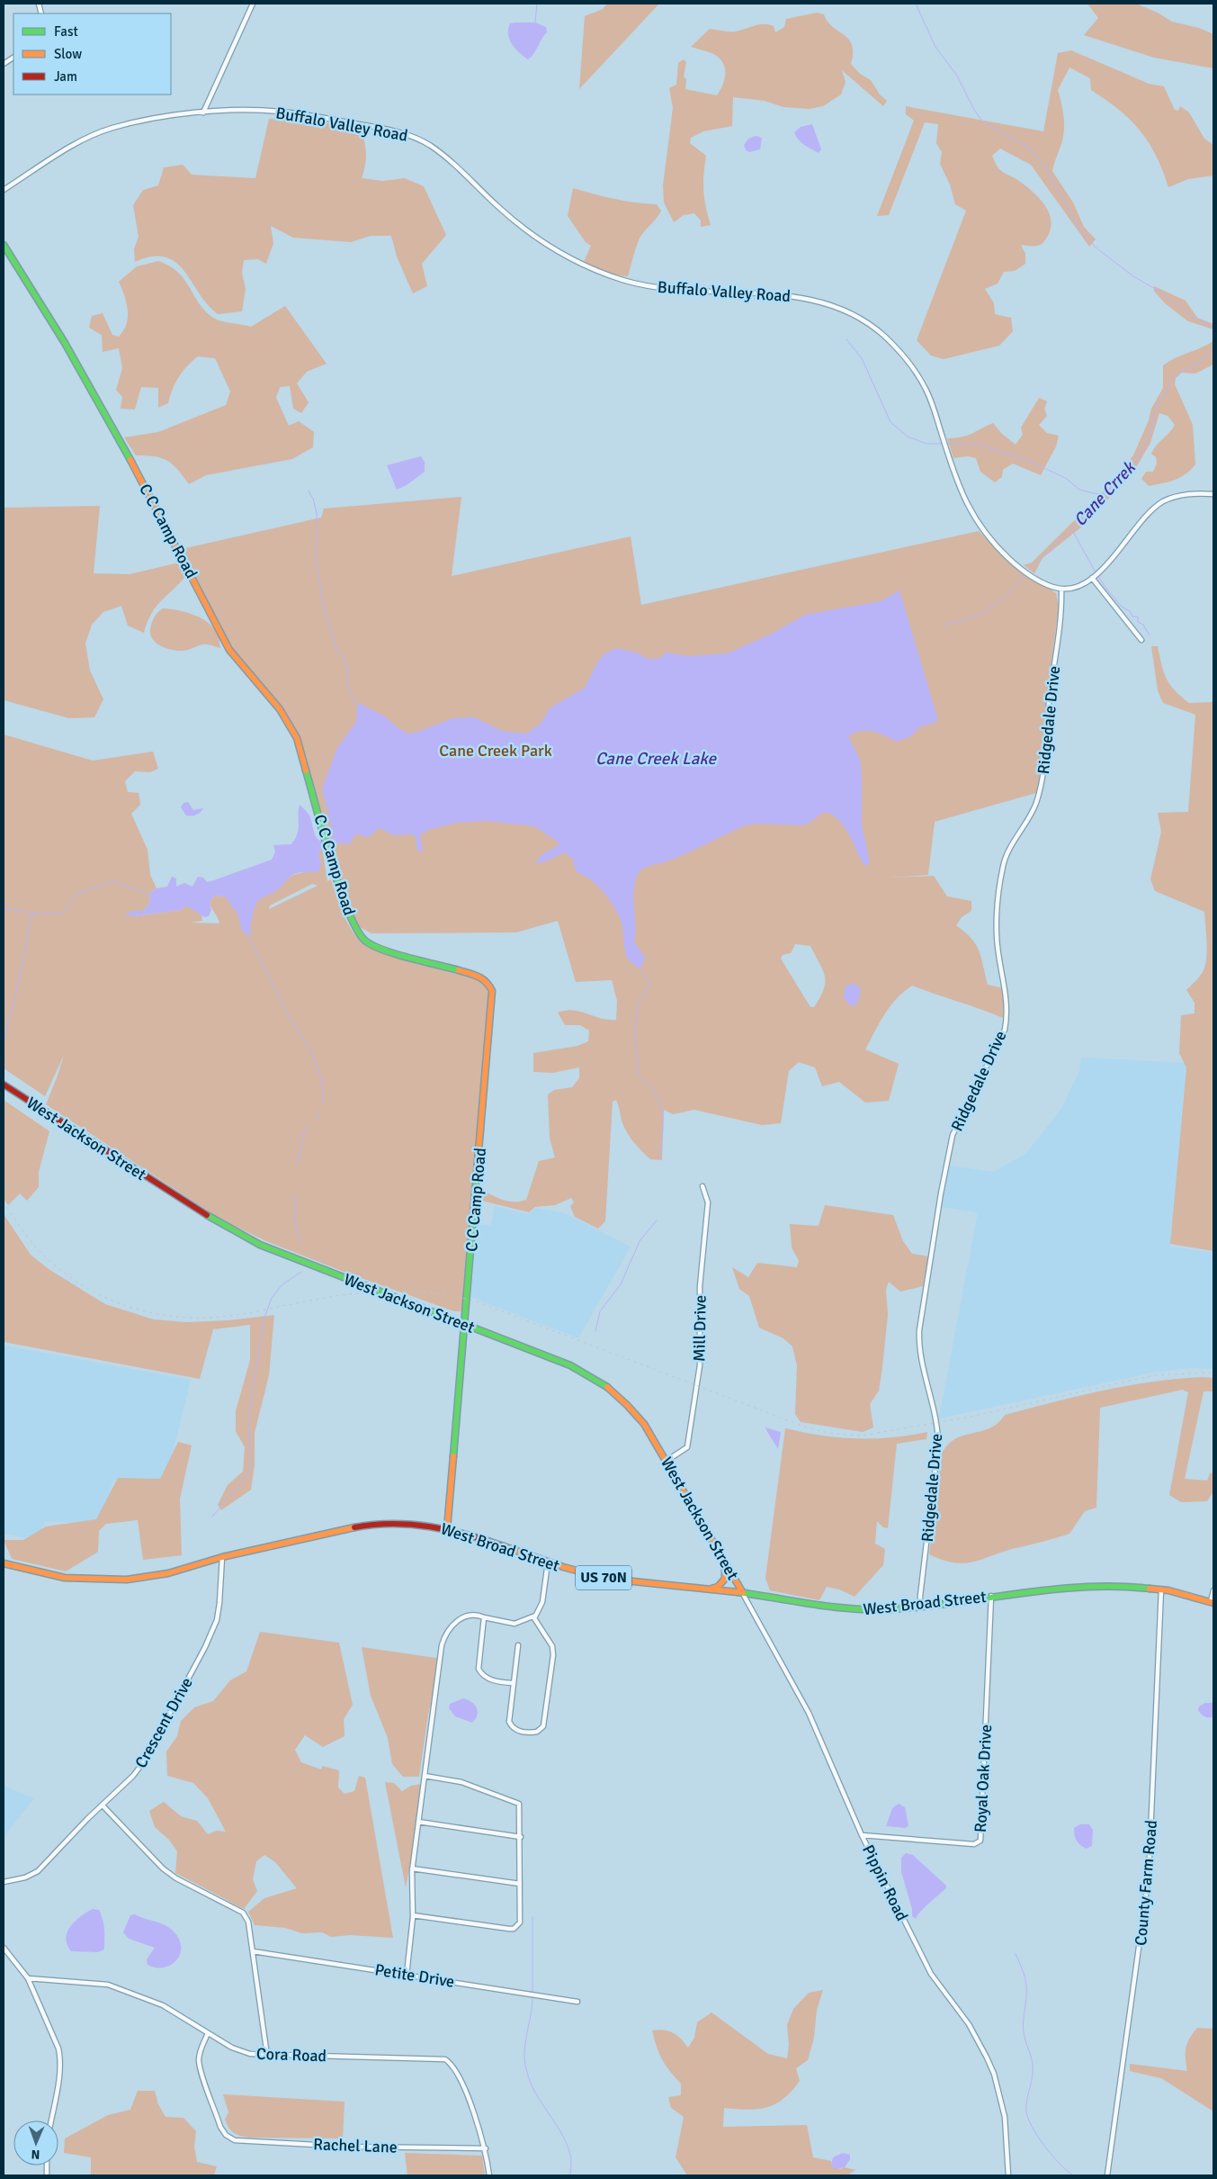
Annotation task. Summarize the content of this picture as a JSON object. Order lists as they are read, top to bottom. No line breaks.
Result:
{"streets":{"street":["Buffalo Valley Road","C C Camp Road","Ridgedale Drive","West Jackson Street","Mill Drive","West Broad Street","US 70N","Crescent Drive","Royal Oak Drive","Pippin Road","County Farm Road","Petite Drive","Cora Road","Rachel Lane"]},"crossings":[["Buffalo Valley Road","Ridgedale Drive"],["C C Camp Road","West Jackson Street"],["C C Camp Road","West Broad Street"],["Ridgedale Drive","West Broad Street"],["West Jackson Street","Mill Drive"],["West Jackson Street","West Broad Street"],["West Jackson Street","Pippin Road"],["West Broad Street","Crescent Drive"],["West Broad Street","Royal Oak Drive"],["West Broad Street","Pippin Road"],["West Broad Street","County Farm Road"],["Royal Oak Drive","Pippin Road"],["Cora Road","Rachel Lane"]],"water":["Cane Crrek","Cane Creek Lake"],"parks":["Cane Creek Park"],"legend":["Fast","Slow","Jam"],"north":"bottom"}
